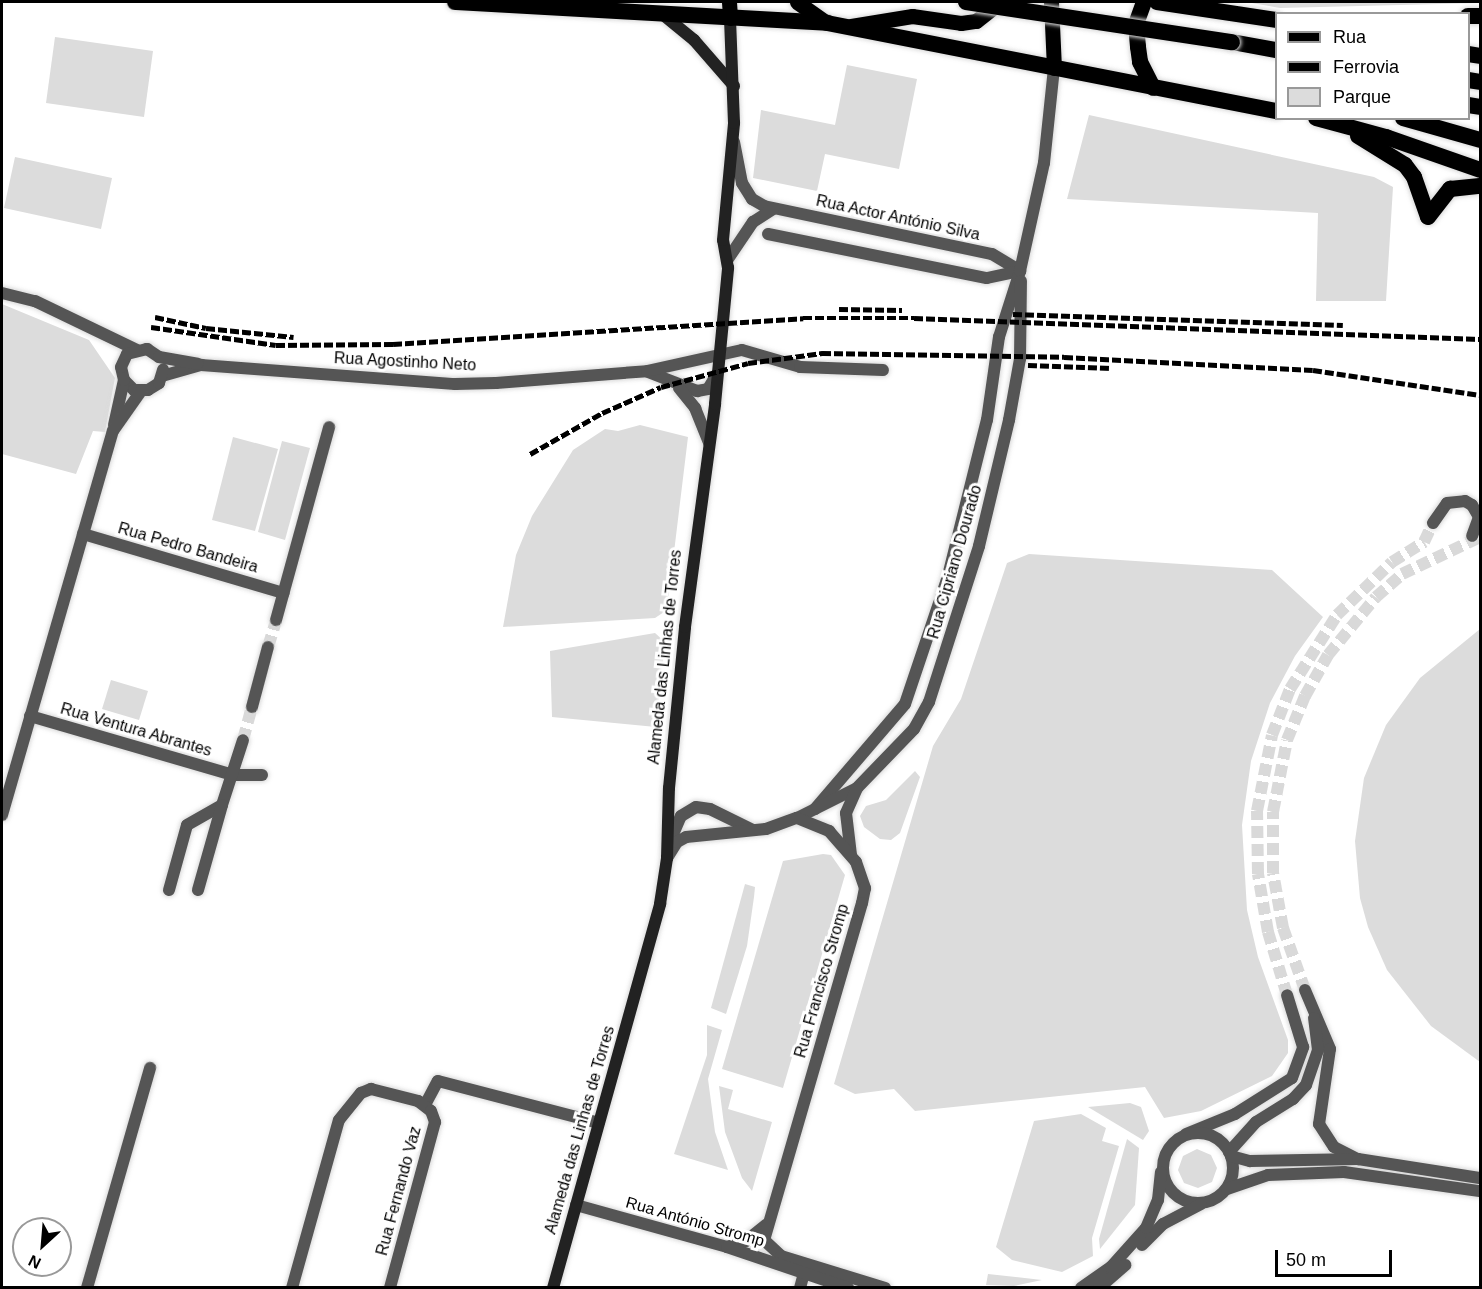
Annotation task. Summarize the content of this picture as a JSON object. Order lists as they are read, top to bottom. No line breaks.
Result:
{"streets":{"main road":["Alameda das Linhas de Torres"],"street":["Rua Actor António Silva","Rua Agostinho Neto","Rua Pedro Bandeira","Rua Cipriano Dourado","Rua Ventura Abrantes","Rua Francisco Stromp","Rua Fernando Vaz","Rua António Stromp"]},"crossings":[["Rua Actor António Silva","Rua Cipriano Dourado"],["Rua Actor António Silva","Alameda das Linhas de Torres"],["Rua Agostinho Neto","Alameda das Linhas de Torres"],["Rua Cipriano Dourado","Rua Francisco Stromp"],["Alameda das Linhas de Torres","Rua António Stromp"]],"legend":["Rua","Ferrovia","Parque"],"scale_bar":"50 m","north":"bottom left"}
